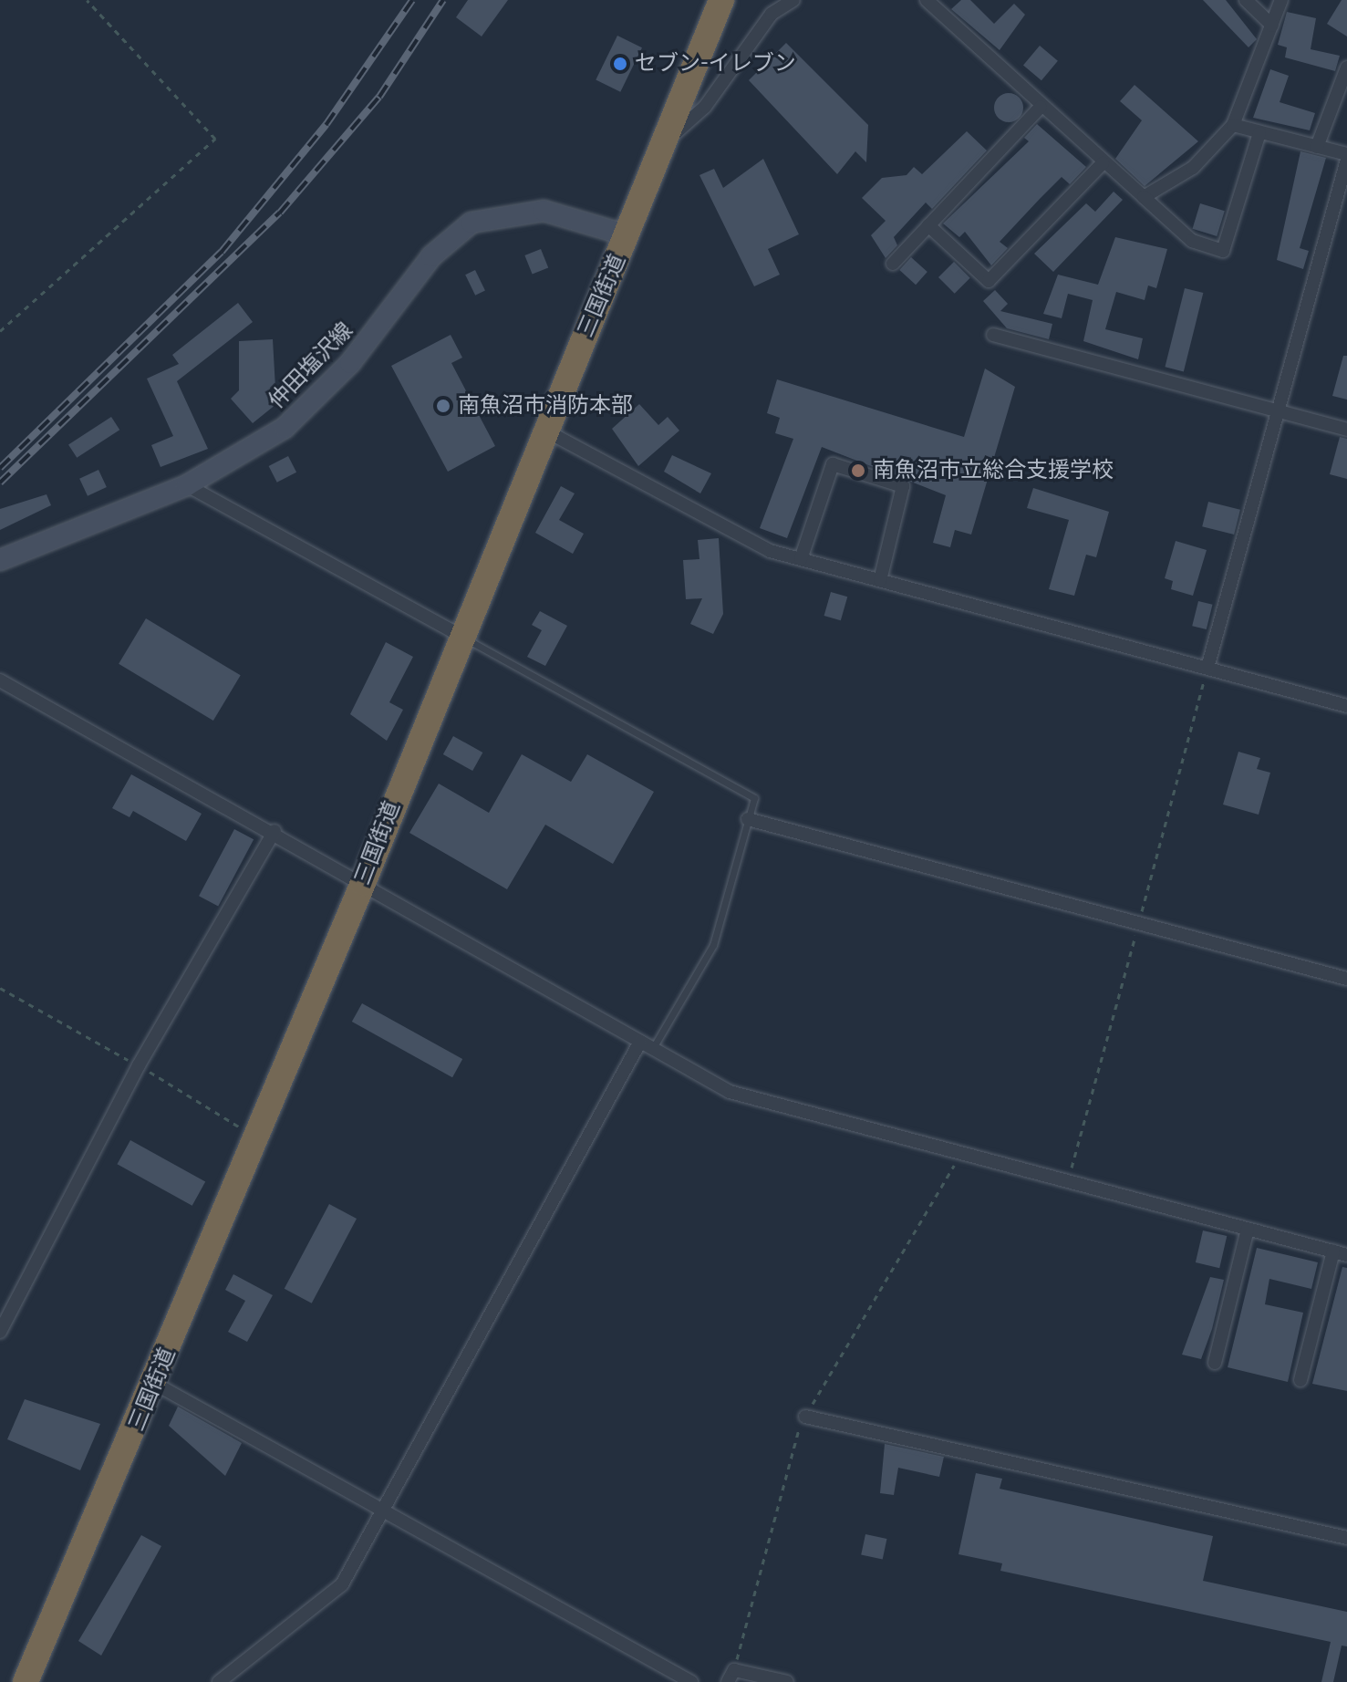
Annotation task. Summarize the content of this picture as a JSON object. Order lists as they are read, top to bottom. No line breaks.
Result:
{"streets":{"highway":["三国街道"],"main road":["仲田塩沢線"]},"crossings":[["三国街道","仲田塩沢線"]],"places":["セブン-イレブン","南魚沼市消防本部","南魚沼市立総合支援学校"]}
